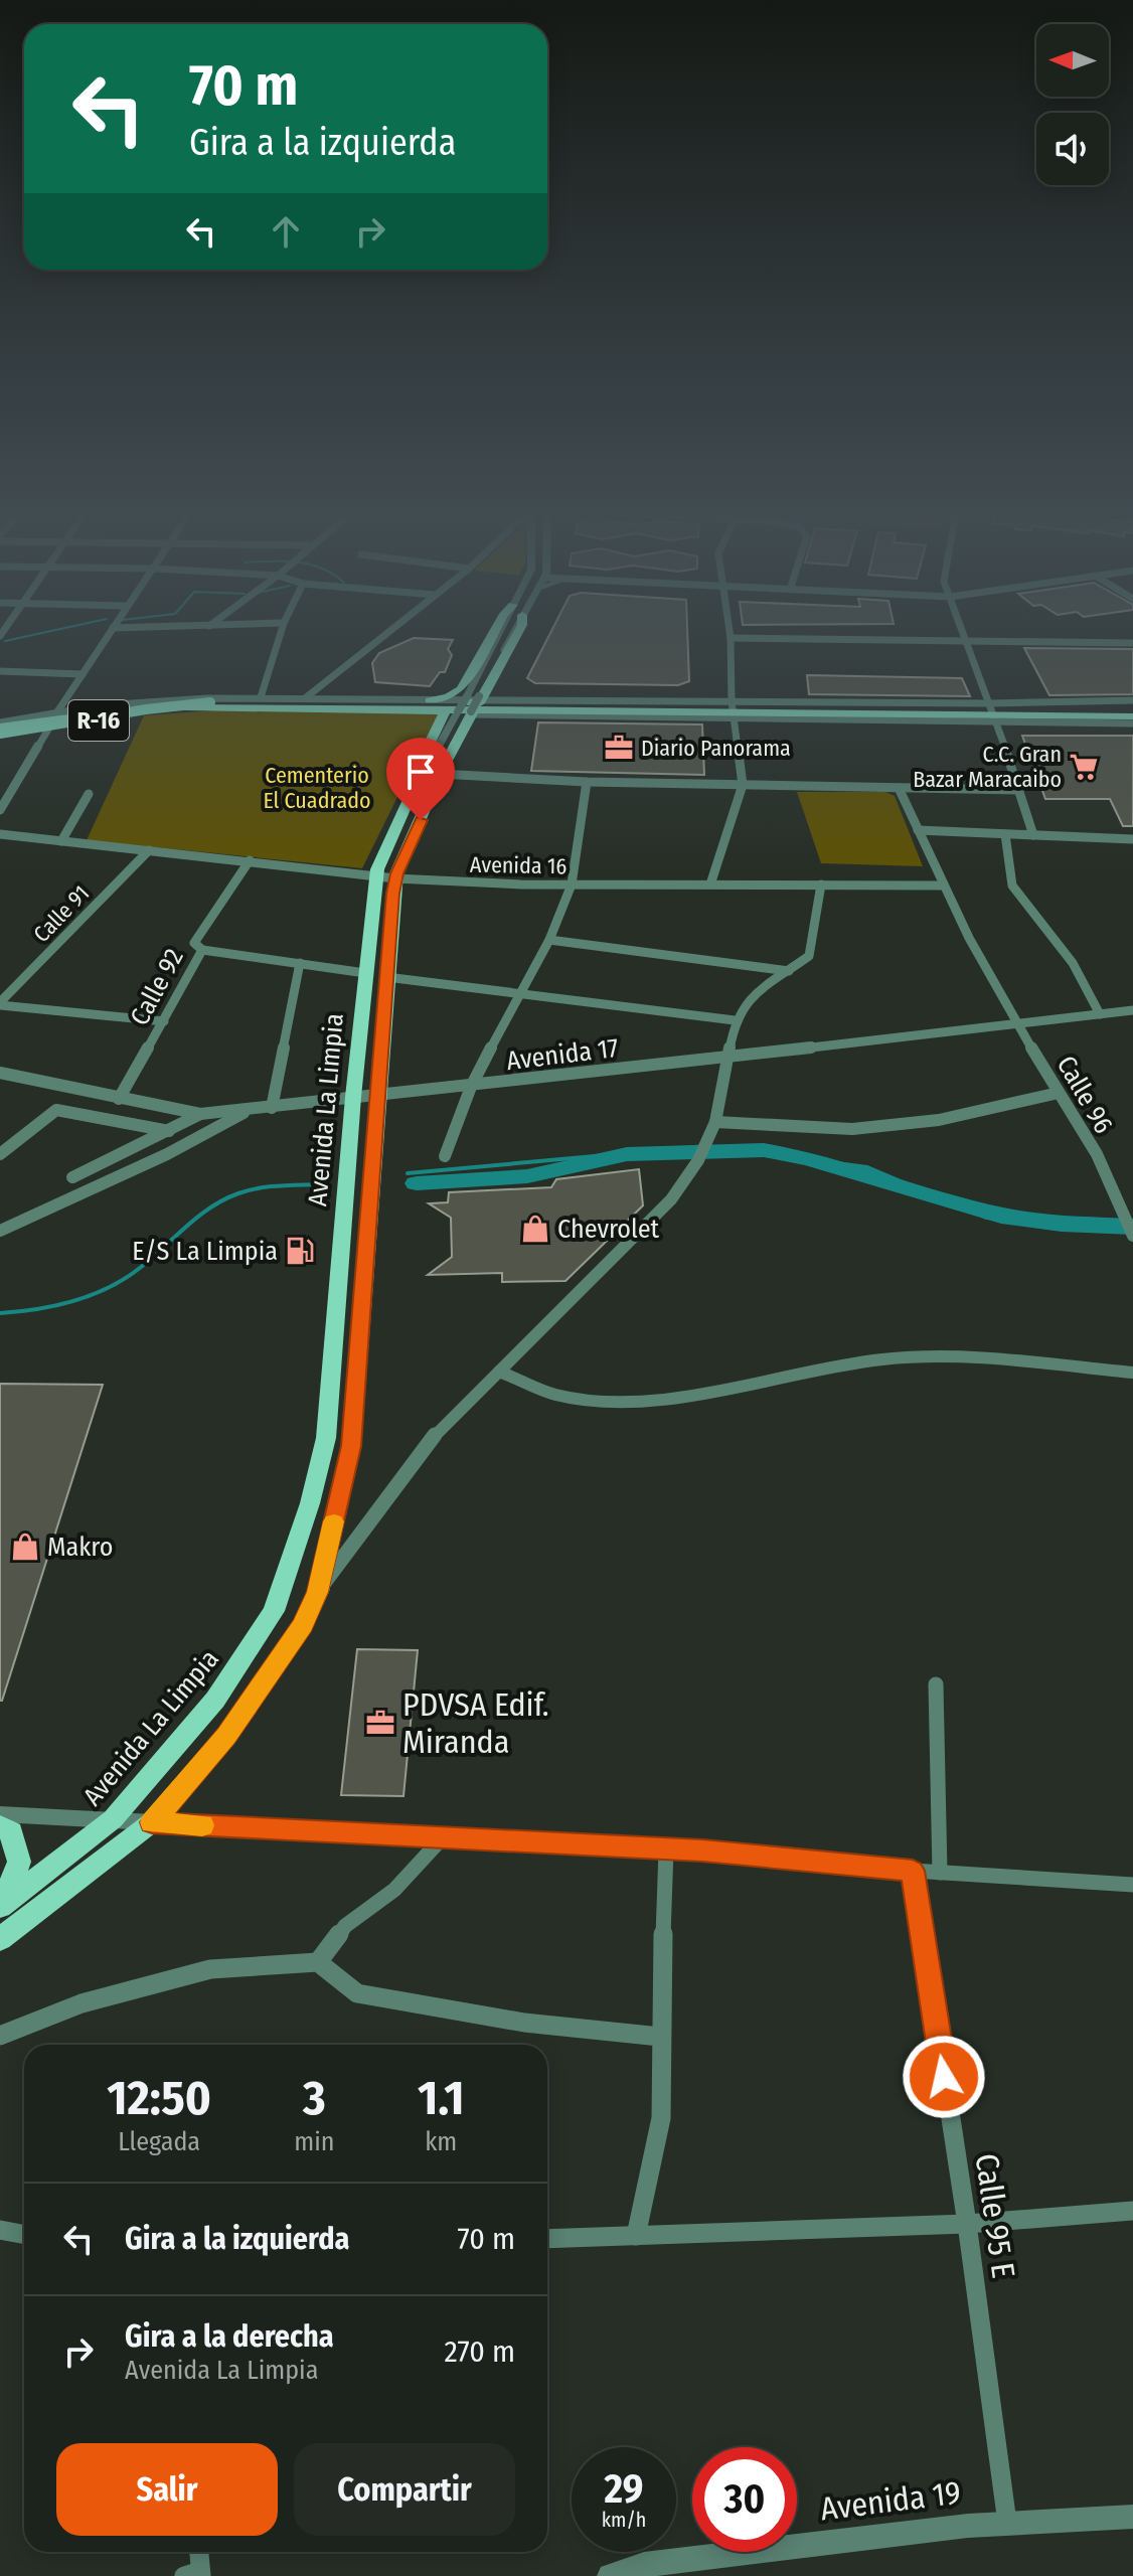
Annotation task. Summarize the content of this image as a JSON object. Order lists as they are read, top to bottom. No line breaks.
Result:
{"streets":{"main road":["R-16","Avenida La Limpia"],"street":["Avenida 16","Calle 91","Calle 92","Avenida 17","Calle 96","Calle 95 E","Avenida 19"]},"crossings":[["Avenida 16","Calle 91"],["Avenida 16","Calle 92"],["Avenida 16","Calle 96"],["Avenida 16","Avenida La Limpia"],["Calle 92","Avenida 17"],["Avenida 17","Calle 96"],["Avenida 17","Avenida La Limpia"],["Calle 95 E","Avenida 19"]],"parks":["Cementerio El Cuadrado"],"places":{"office":["Diario Panorama","PDVSA Edif. Miranda"],"supermarket":["C.C. Gran Bazar Maracaibo"],"shop":["Chevrolet","Makro"],"fuel station":["E/S La Limpia"]},"north":"left","page":{"turn":["70 m","Gira a la izquierda"],"eta":["12:50","Llegada","3","min","1.1","km"],"list":[{"name":"Gira a la izquierda","value":"70 m"},{"name":"Gira a la derecha","note":"Avenida La Limpia","value":"270 m"}],"buttons":["Salir","Compartir"],"speed":"29 km/h","limit":"30"}}
